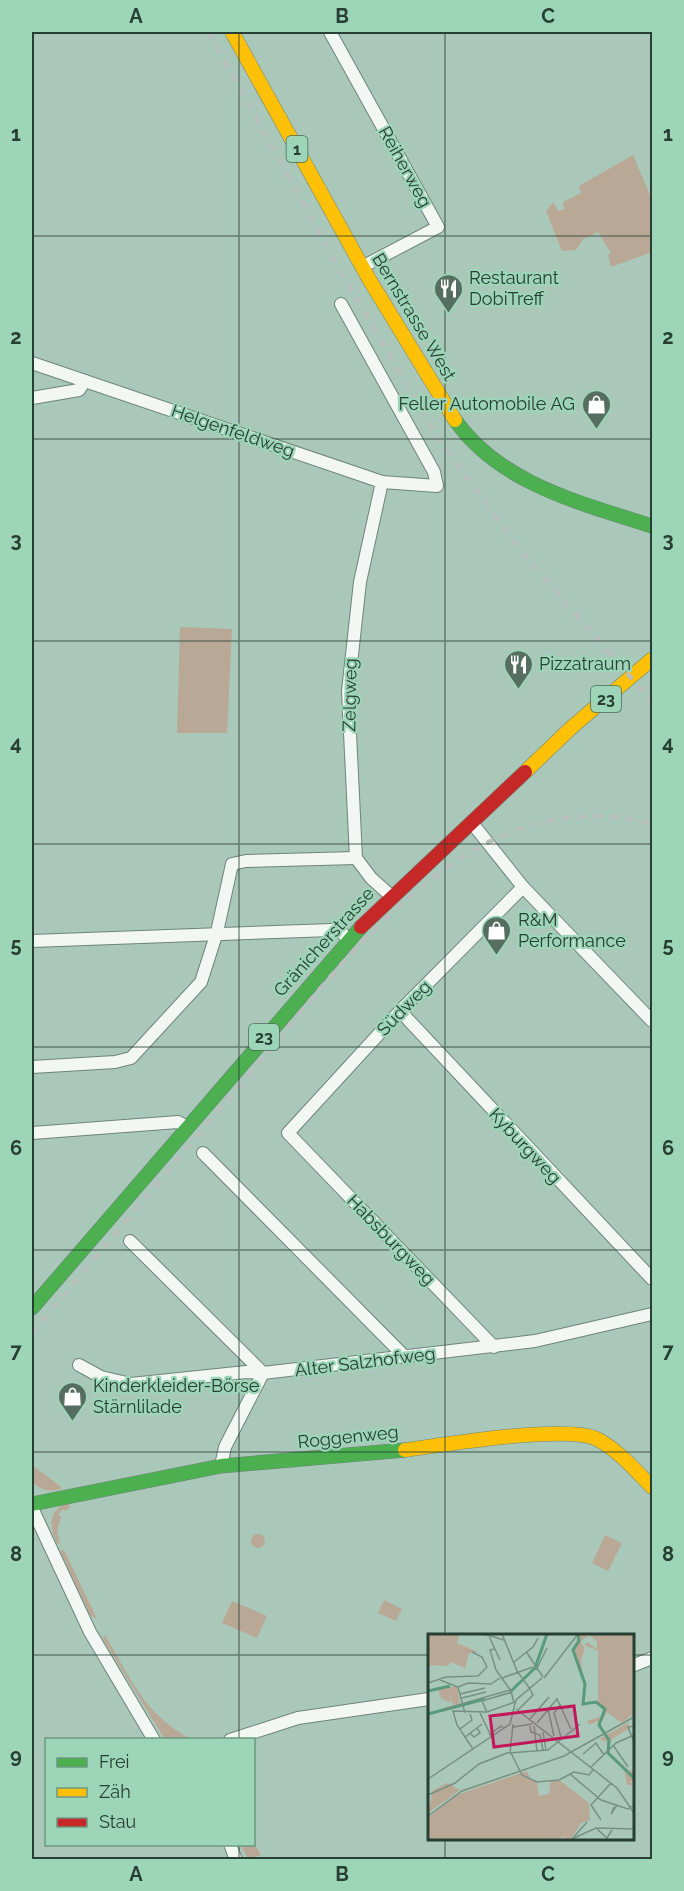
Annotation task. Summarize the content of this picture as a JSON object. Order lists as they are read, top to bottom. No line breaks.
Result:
{"streets":{"main road":["1","Bernstrasse West","23","Gränicherstrasse","Roggenweg"],"street":["Reiherweg","Helgenfeldweg","Zelgweg","Südweg","Kyburgweg","Habsburgweg","Alter Salzhofweg"]},"crossings":[["Reiherweg","Bernstrasse West"],["Helgenfeldweg","Zelgweg"],["Südweg","Kyburgweg"],["Südweg","Habsburgweg"],["Habsburgweg","Alter Salzhofweg"]],"places":{"restaurant":["Restaurant DobiTreff","Pizzatraum"],"shop":["Feller Automobile AG","R&M Performance","Kinderkleider-Börse Stärnlilade"]},"legend":["Frei","Zäh","Stau"],"grid":{"columns":["A","B","C"],"rows":["1","2","3","4","5","6","7","8","9"]}}
